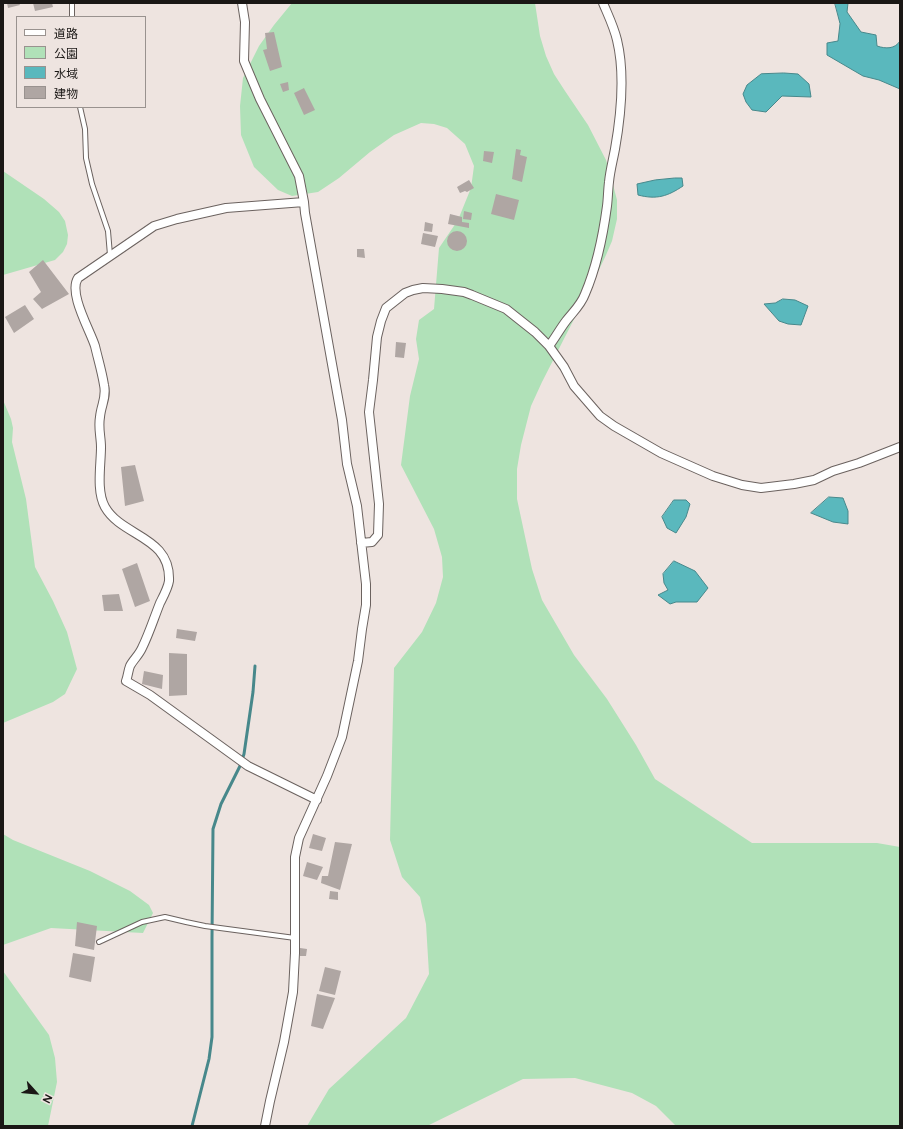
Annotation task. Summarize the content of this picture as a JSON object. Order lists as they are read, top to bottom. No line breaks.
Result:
{"legend":["道路","公園","水域","建物"],"north":"bottom right"}
